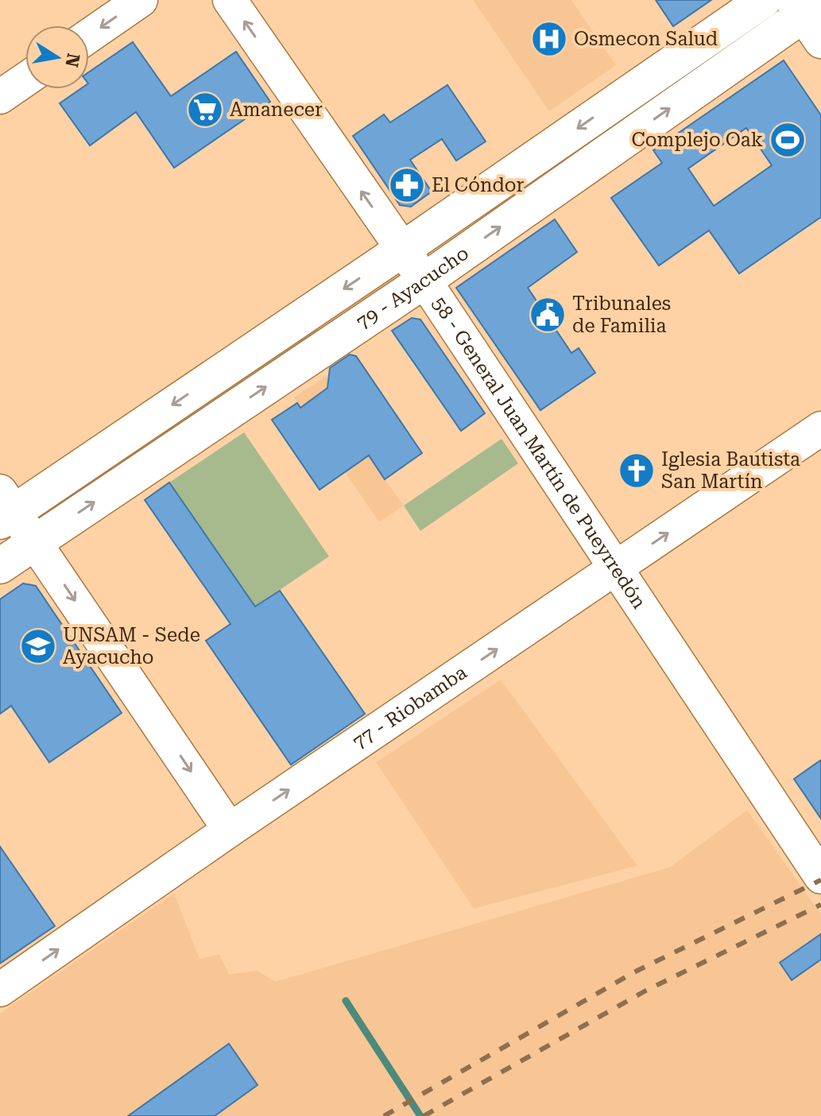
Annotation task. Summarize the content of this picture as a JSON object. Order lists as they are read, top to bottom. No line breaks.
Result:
{"streets":{"main road":["79 - Ayacucho"],"street":["58 - General Juan Martín de Pueyrredón","77 - Riobamba"]},"crossings":[["79 - Ayacucho","58 - General Juan Martín de Pueyrredón"],["58 - General Juan Martín de Pueyrredón","77 - Riobamba"]],"one_way":["77 - Riobamba"],"places":{"hospital":["Osmecon Salud"],"supermarket":["Amanecer"],"sports":["Complejo Oak"],"pharmacy":["El Cóndor"],"public building":["Tribunales de Familia"],"church":["Iglesia Bautista San Martín"],"school or university":["UNSAM - Sede Ayacucho"]},"north":"right"}
